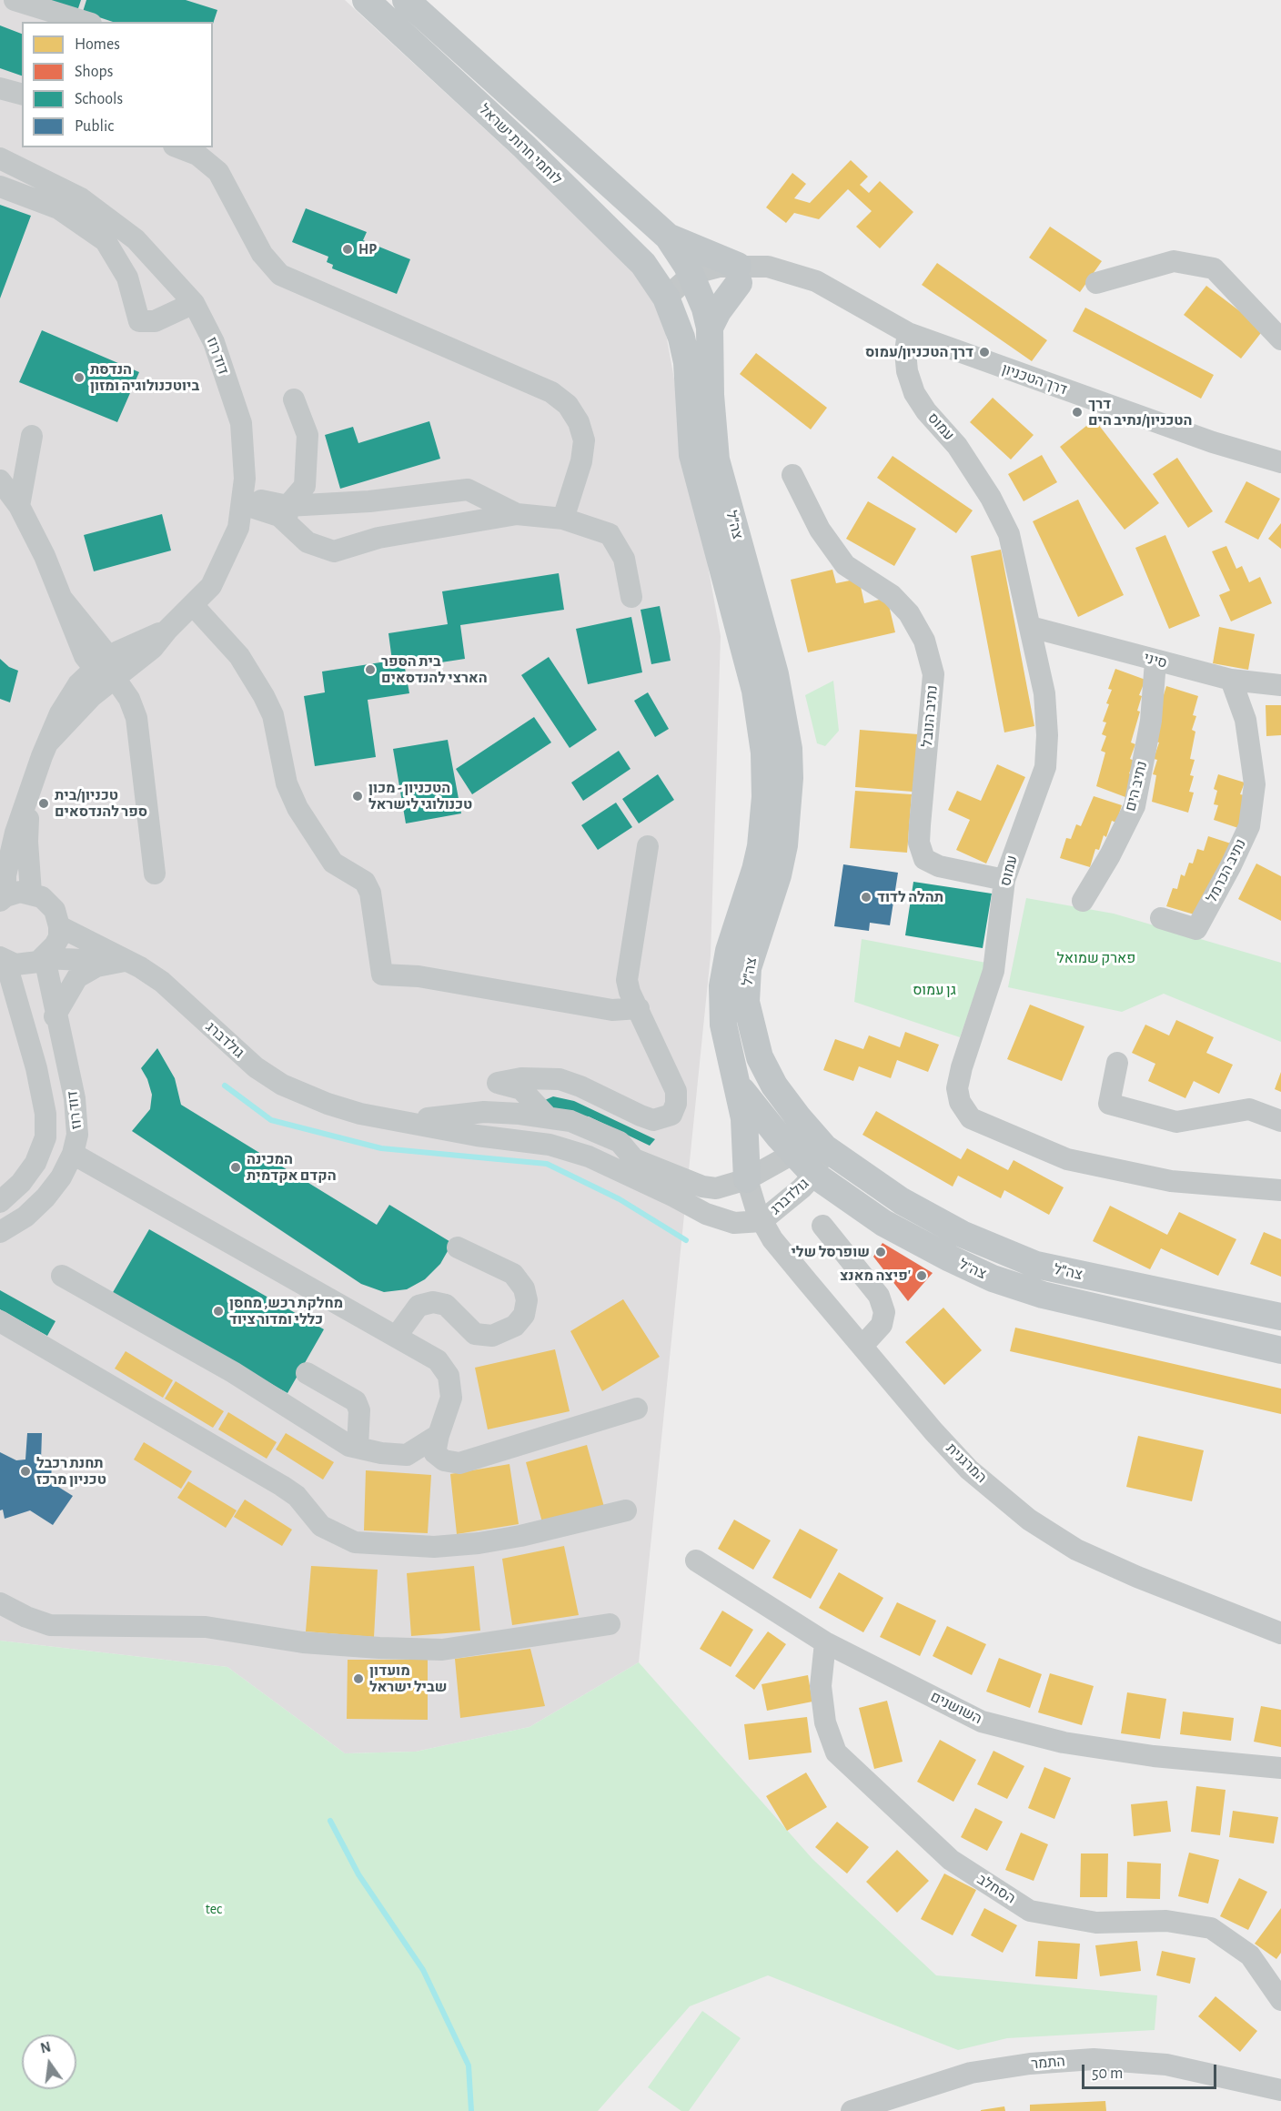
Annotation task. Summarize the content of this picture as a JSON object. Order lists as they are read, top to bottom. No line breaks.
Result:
{"streets":{"main road":["לוחמי חרות ישראל","צה״ל","צה\"ל"],"street":["דוד רוז","דרך הטכניון","עמוס","סיני","נתיב הנובל","נתיב הים","נתיב הכרמל","גולדברג","המרגנית","השושנים","הסחלב","התמר"]},"crossings":[["לוחמי חרות ישראל","דרך הטכניון"],["לוחמי חרות ישראל","צה״ל"],["דרך הטכניון","עמוס"],["דרך הטכניון","צה״ל"],["עמוס","סיני"],["עמוס","נתיב הנובל"],["צה״ל","גולדברג"],["צה״ל","צה\"ל"],["סיני","נתיב הים"],["סיני","נתיב הכרמל"],["גולדברג","צה\"ל"],["גולדברג","המרגנית"],["השושנים","הסחלב"]],"parks":["פארק שמואל","גן עמוס","tec"],"places":["HP","דרך הטכניון/עמוס","הנדסת ביוטכנולוגיה ומזון","דרך הטכניון/נתיב הים","בית הספר הארצי להנדסאים","הטכניון - מכון טכנולוגי לישראל","טכניון/בית ספר להנדסאים","תהלה לדוד","המכינה הקדם אקדמית","שופרסל שלי","פיצה מאנצ'","מחלקת רכש, מחסן כללי ומדור ציוד","תחנת רכבל טכניון מרכז","מועדון שביל ישראל"],"legend":["Homes","Shops","Schools","Public"],"scale_bar":"50 m","north":"top"}
